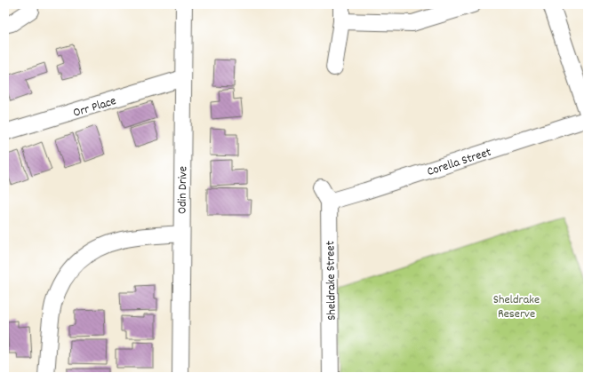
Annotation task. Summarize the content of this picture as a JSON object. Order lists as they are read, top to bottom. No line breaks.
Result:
{"streets":{"street":["Orr Place","Corella Street","Odin Drive","Sheldrake Street"]},"crossings":[["Orr Place","Odin Drive"],["Corella Street","Sheldrake Street"]],"parks":["Sheldrake Reserve"]}
